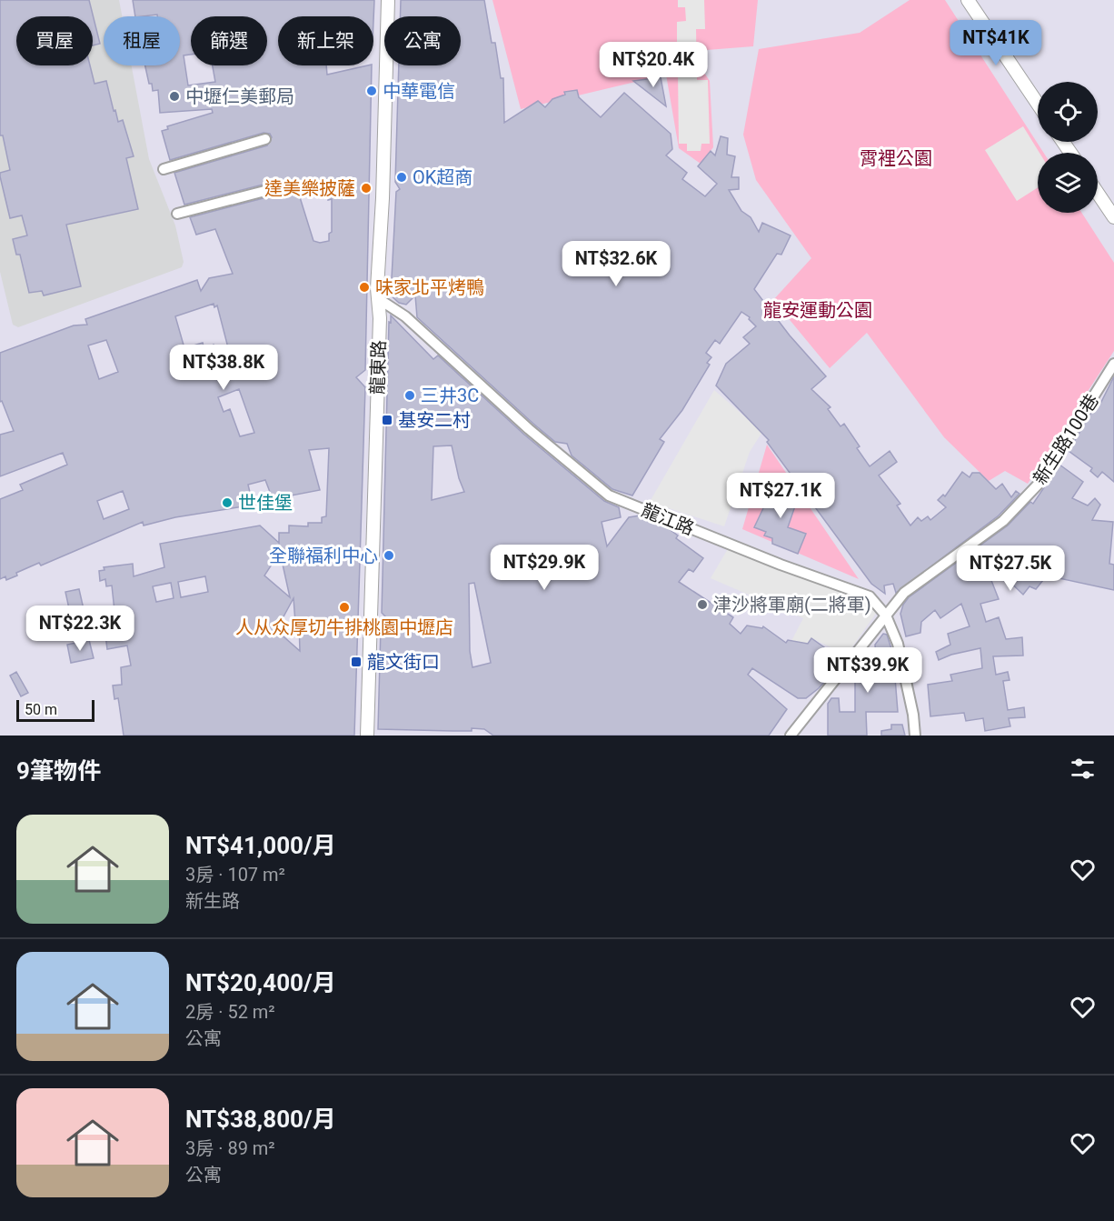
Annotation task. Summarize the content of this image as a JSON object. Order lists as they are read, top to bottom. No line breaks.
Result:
{"streets":{"street":["龍東路","新生路100巷","龍江路"]},"crossings":[["龍東路","龍江路"],["新生路100巷","龍江路"]],"parks":["霄裡公園","龍安運動公園"],"places":{"other":["中華電信","中壢仁美郵局","OK超商","達美樂披薩","味家北平烤鴨","三井3C","世佳堡","全聯福利中心","津沙將軍廟(二將軍)","人从众厚切牛排桃園中壢店"],"transit":["基安二村","龍文街口"]},"scale_bar":"50 m","page":{"chip":["買屋","租屋","篩選","新上架","公寓"],"price":["NT$41K","NT$20.4K","NT$32.6K","NT$38.8K","NT$27.1K","NT$29.9K","NT$27.5K","NT$22.3K","NT$39.9K"],"scale":"50 m","heading":"9筆物件","list":[{"name":"NT$41,000/月","note":"3房 · 107 m² · 新生路"},{"name":"NT$20,400/月","note":"2房 · 52 m² · 公寓"},{"name":"NT$38,800/月","note":"3房 · 89 m² · 公寓"}]}}
